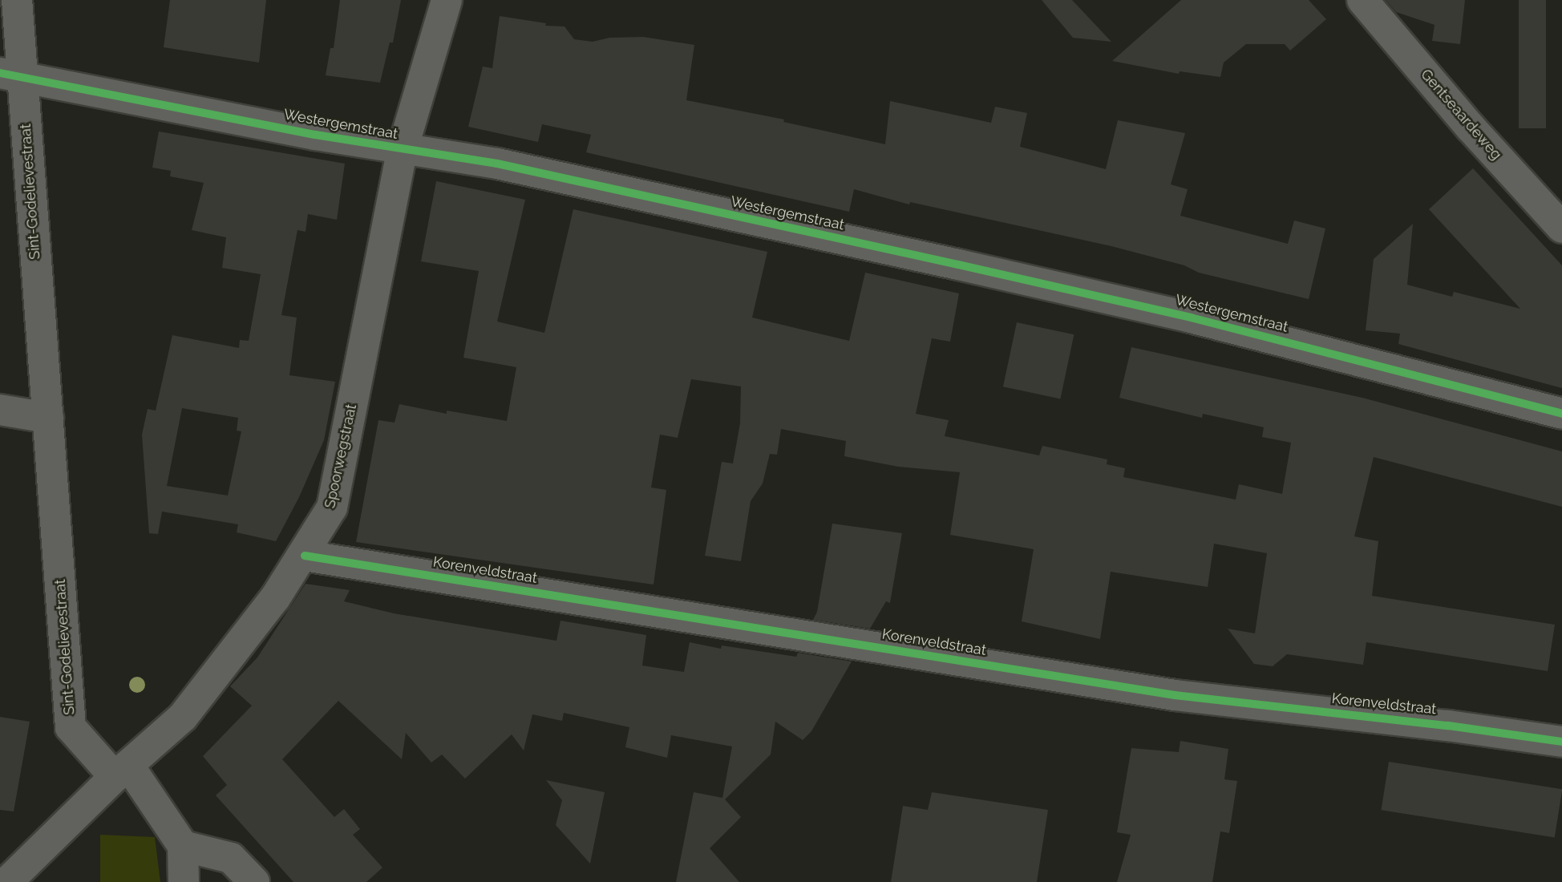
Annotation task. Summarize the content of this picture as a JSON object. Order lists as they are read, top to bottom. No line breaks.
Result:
{"streets":{"street":["Gentseaardeweg","Westergemstraat","Sint-Godelievestraat","Spoorwegstraat","Korenveldstraat"]},"crossings":[["Westergemstraat","Sint-Godelievestraat"],["Westergemstraat","Spoorwegstraat"],["Sint-Godelievestraat","Spoorwegstraat"],["Spoorwegstraat","Korenveldstraat"]]}
